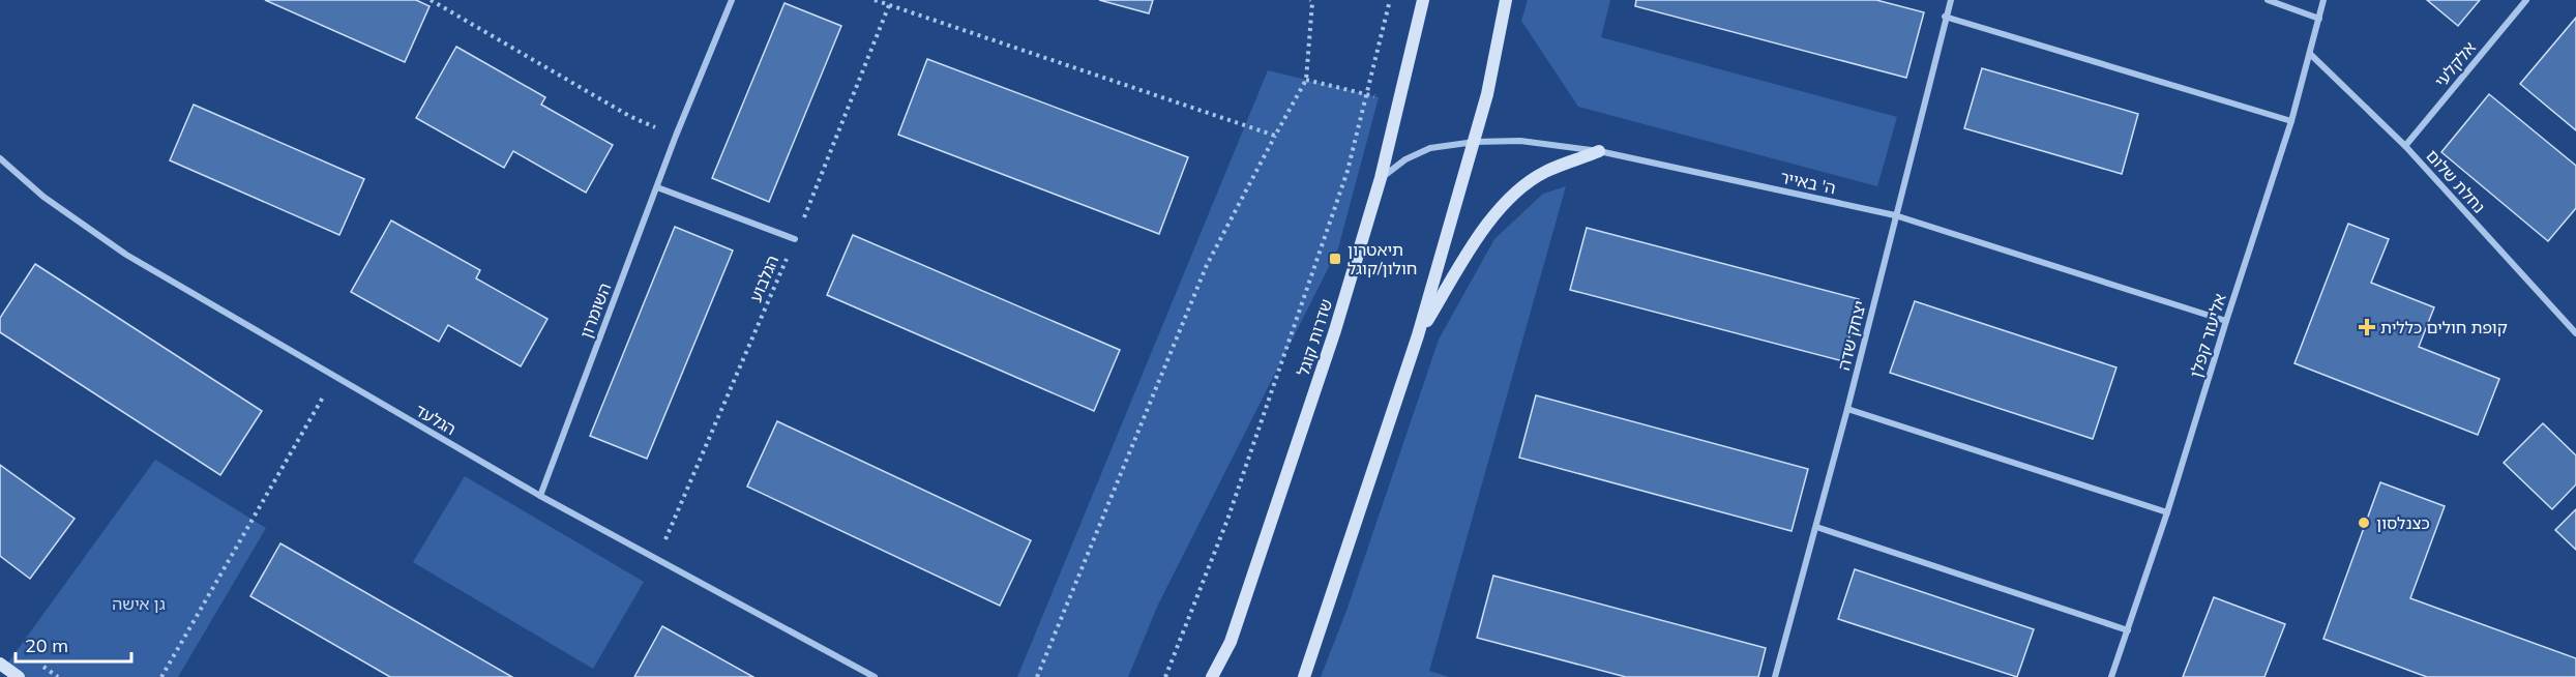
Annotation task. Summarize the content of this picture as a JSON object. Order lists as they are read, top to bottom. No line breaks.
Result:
{"streets":{"street":["אלקלעי","נחלת שלום","ה' באייר","השומרון","יצחק שדה","אליעזר קפלן","שדרות קוגל","הגלעד"],"path":["הגלבוע"]},"crossings":[["אלקלעי","נחלת שלום"],["נחלת שלום","אליעזר קפלן"],["ה' באייר","יצחק שדה"],["ה' באייר","אליעזר קפלן"],["ה' באייר","שדרות קוגל"],["הגלבוע","הגלעד"],["השומרון","הגלעד"]],"parks":["גן אישה"],"places":{"transit":["תיאטרון חולון/קוגל"],"health":["קופת חולים כללית"],"other":["כצנלסון"]},"scale_bar":"20 m"}
